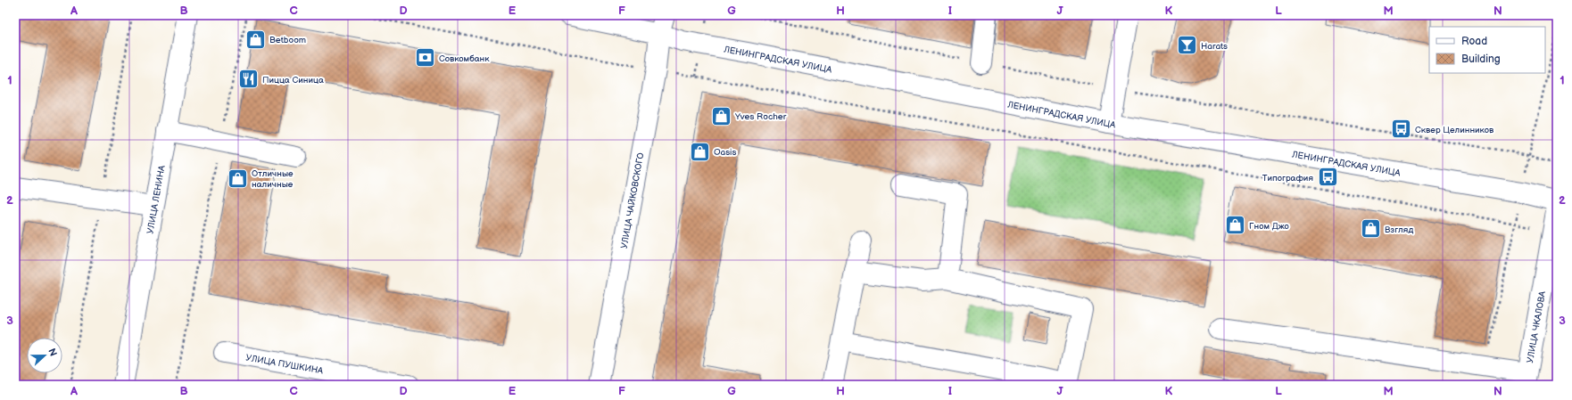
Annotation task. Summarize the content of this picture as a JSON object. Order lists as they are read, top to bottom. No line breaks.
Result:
{"streets":{"main road":["ЛЕНИНГРАДСКАЯ УЛИЦА","УЛИЦА ЛЕНИНА","УЛИЦА ЧАЙКОВСКОГО","УЛИЦА ЧКАЛОВА","УЛИЦА ПУШКИНА"]},"crossings":[["ЛЕНИНГРАДСКАЯ УЛИЦА","УЛИЦА ЧАЙКОВСКОГО"]],"places":{"shop":["Betboom","Yves Rocher","Oasis","Отличные наличные","Гном Джо","Взгляд"],"bar":["Harats"],"bank":["Совкомбанк"],"restaurant":["Пицца Синица"],"bus stop":["Сквер Целинников","Типография"]},"legend":["Road","Building"],"north":"right","grid":{"columns":["A","B","C","D","E","F","G","H","I","J","K","L","M","N"],"rows":["1","2","3"]}}
